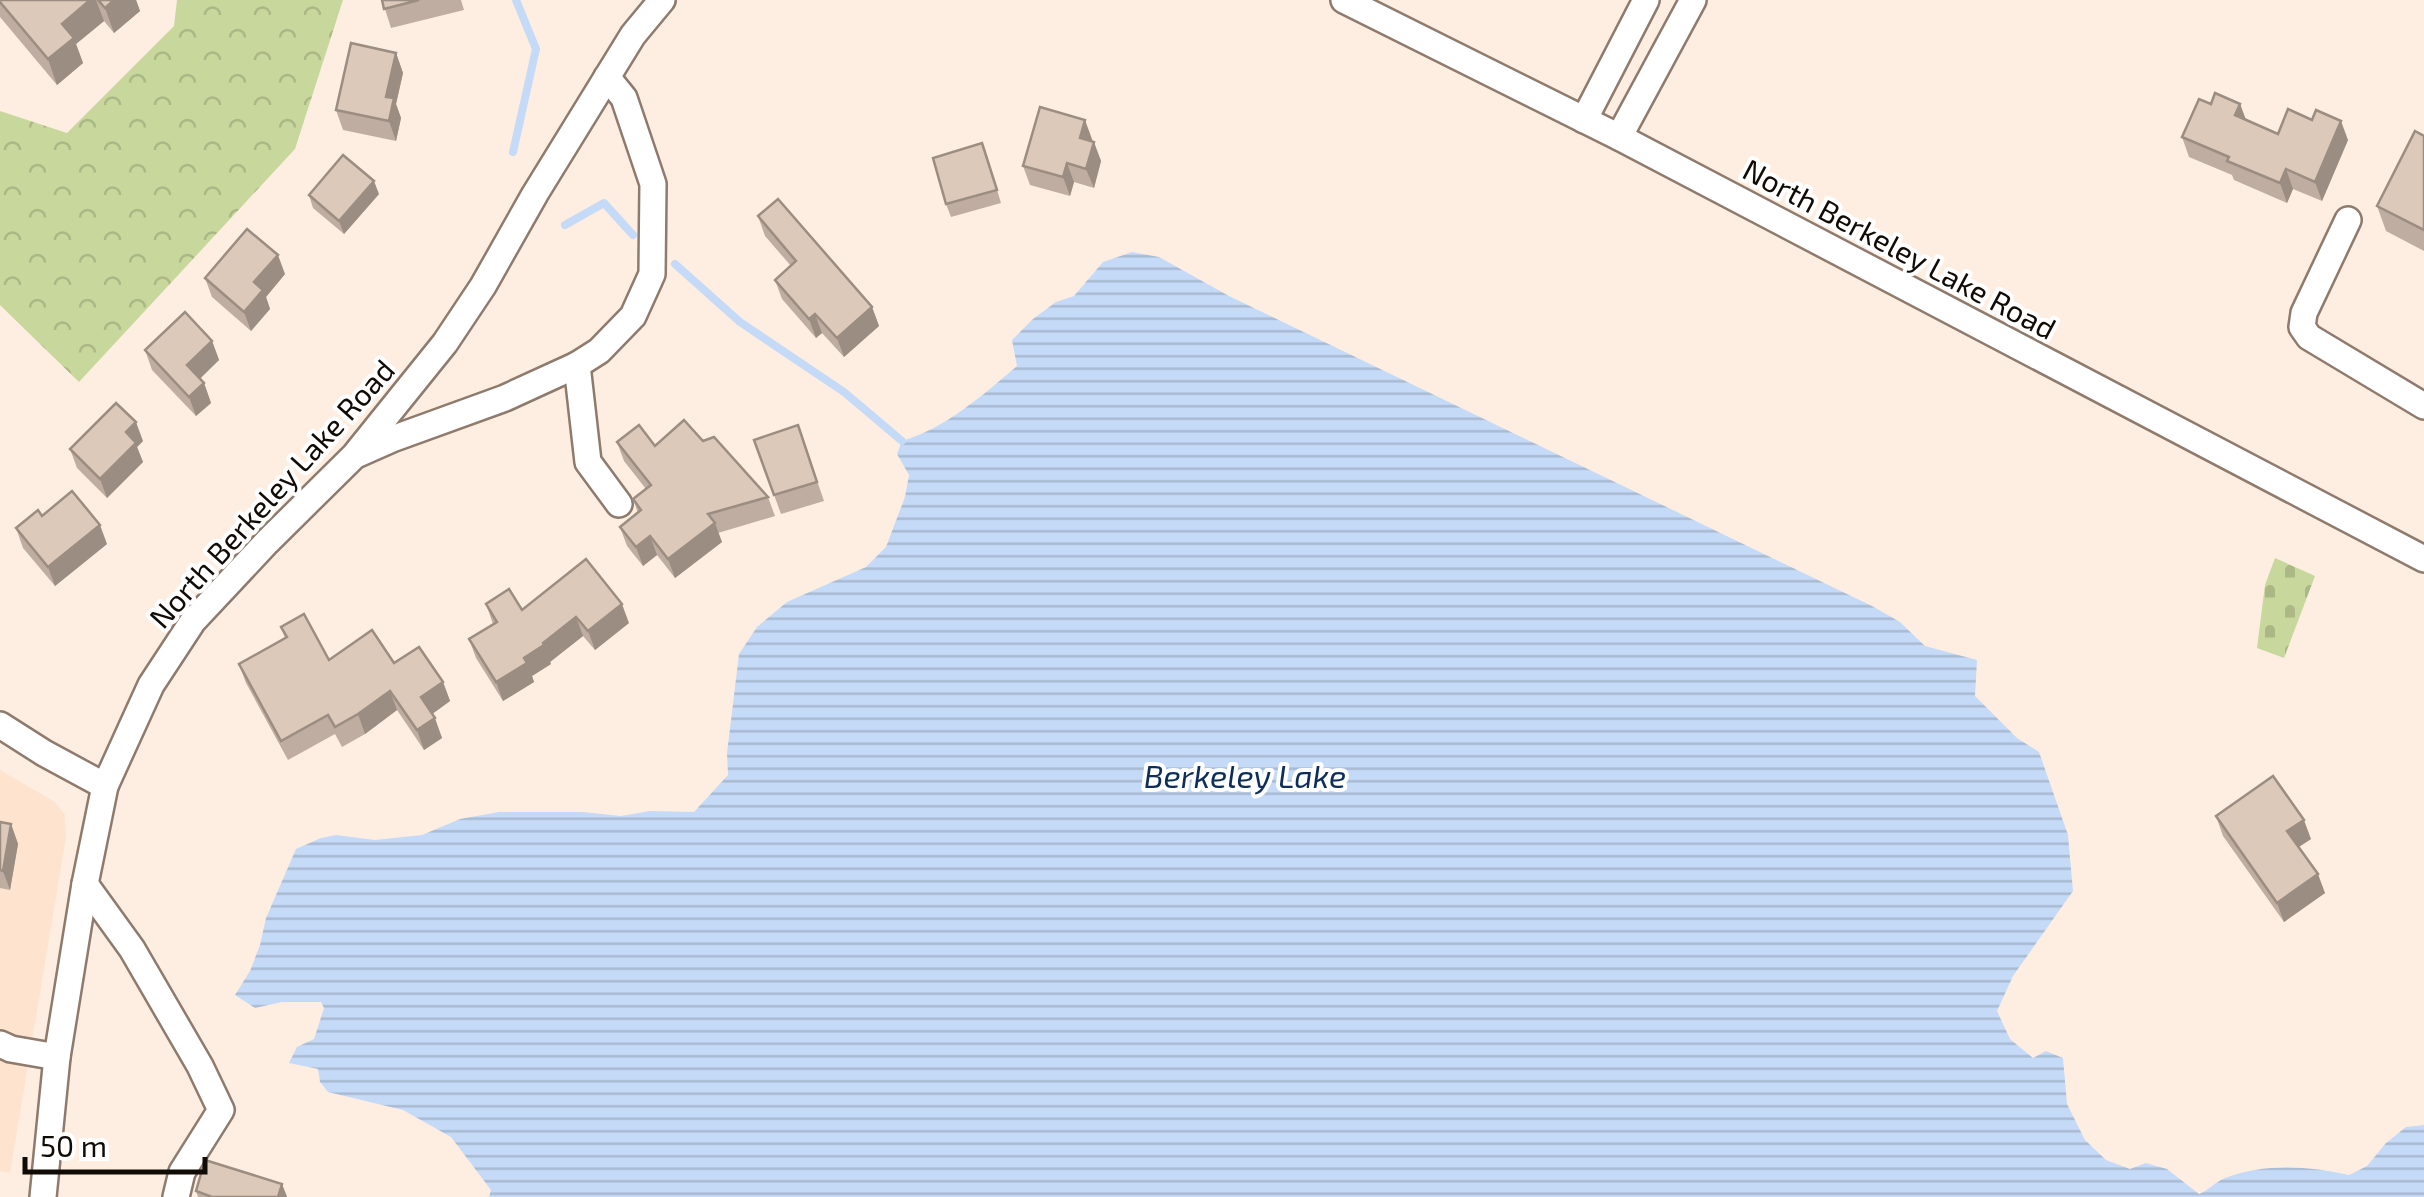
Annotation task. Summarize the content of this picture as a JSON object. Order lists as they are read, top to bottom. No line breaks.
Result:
{"streets":{"street":["North Berkeley Lake Road"]},"water":["Berkeley Lake"],"scale_bar":"50 m"}
